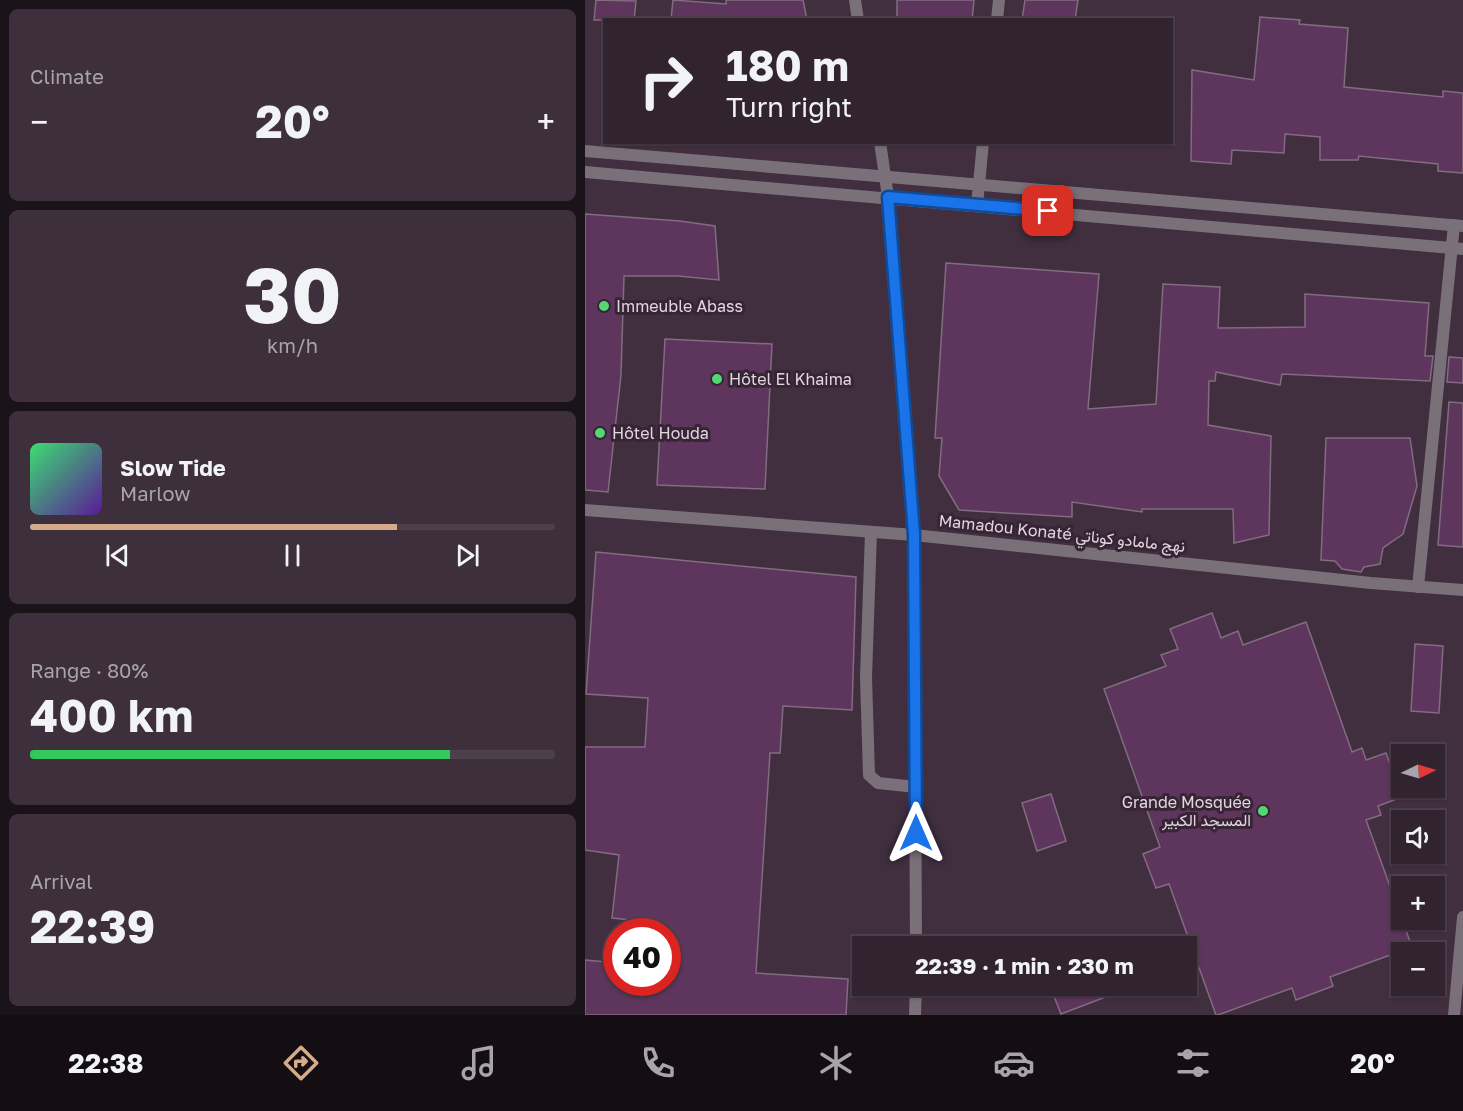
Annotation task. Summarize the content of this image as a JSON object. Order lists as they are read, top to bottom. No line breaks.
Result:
{"streets":{"street":["Mamadou Konaté نهج مامادو كوناتي"]},"places":["Immeuble Abass","Hôtel El Khaima","Hôtel Houda","Grande Mosquée المسجد الكبير"],"north":"right","page":{"tile":["Climate",["30","km/h"],["Range · 80%","400 km"],["Arrival","22:39"]],"turn":["180 m","Turn right"],"heat":["−","20°","+"],"song":["Slow Tide","Marlow"],"map_buttons":["+","−"],"limit":"40","trip":"22:39 · 1 min · 230 m","tabs":["22:38","20°"]}}
